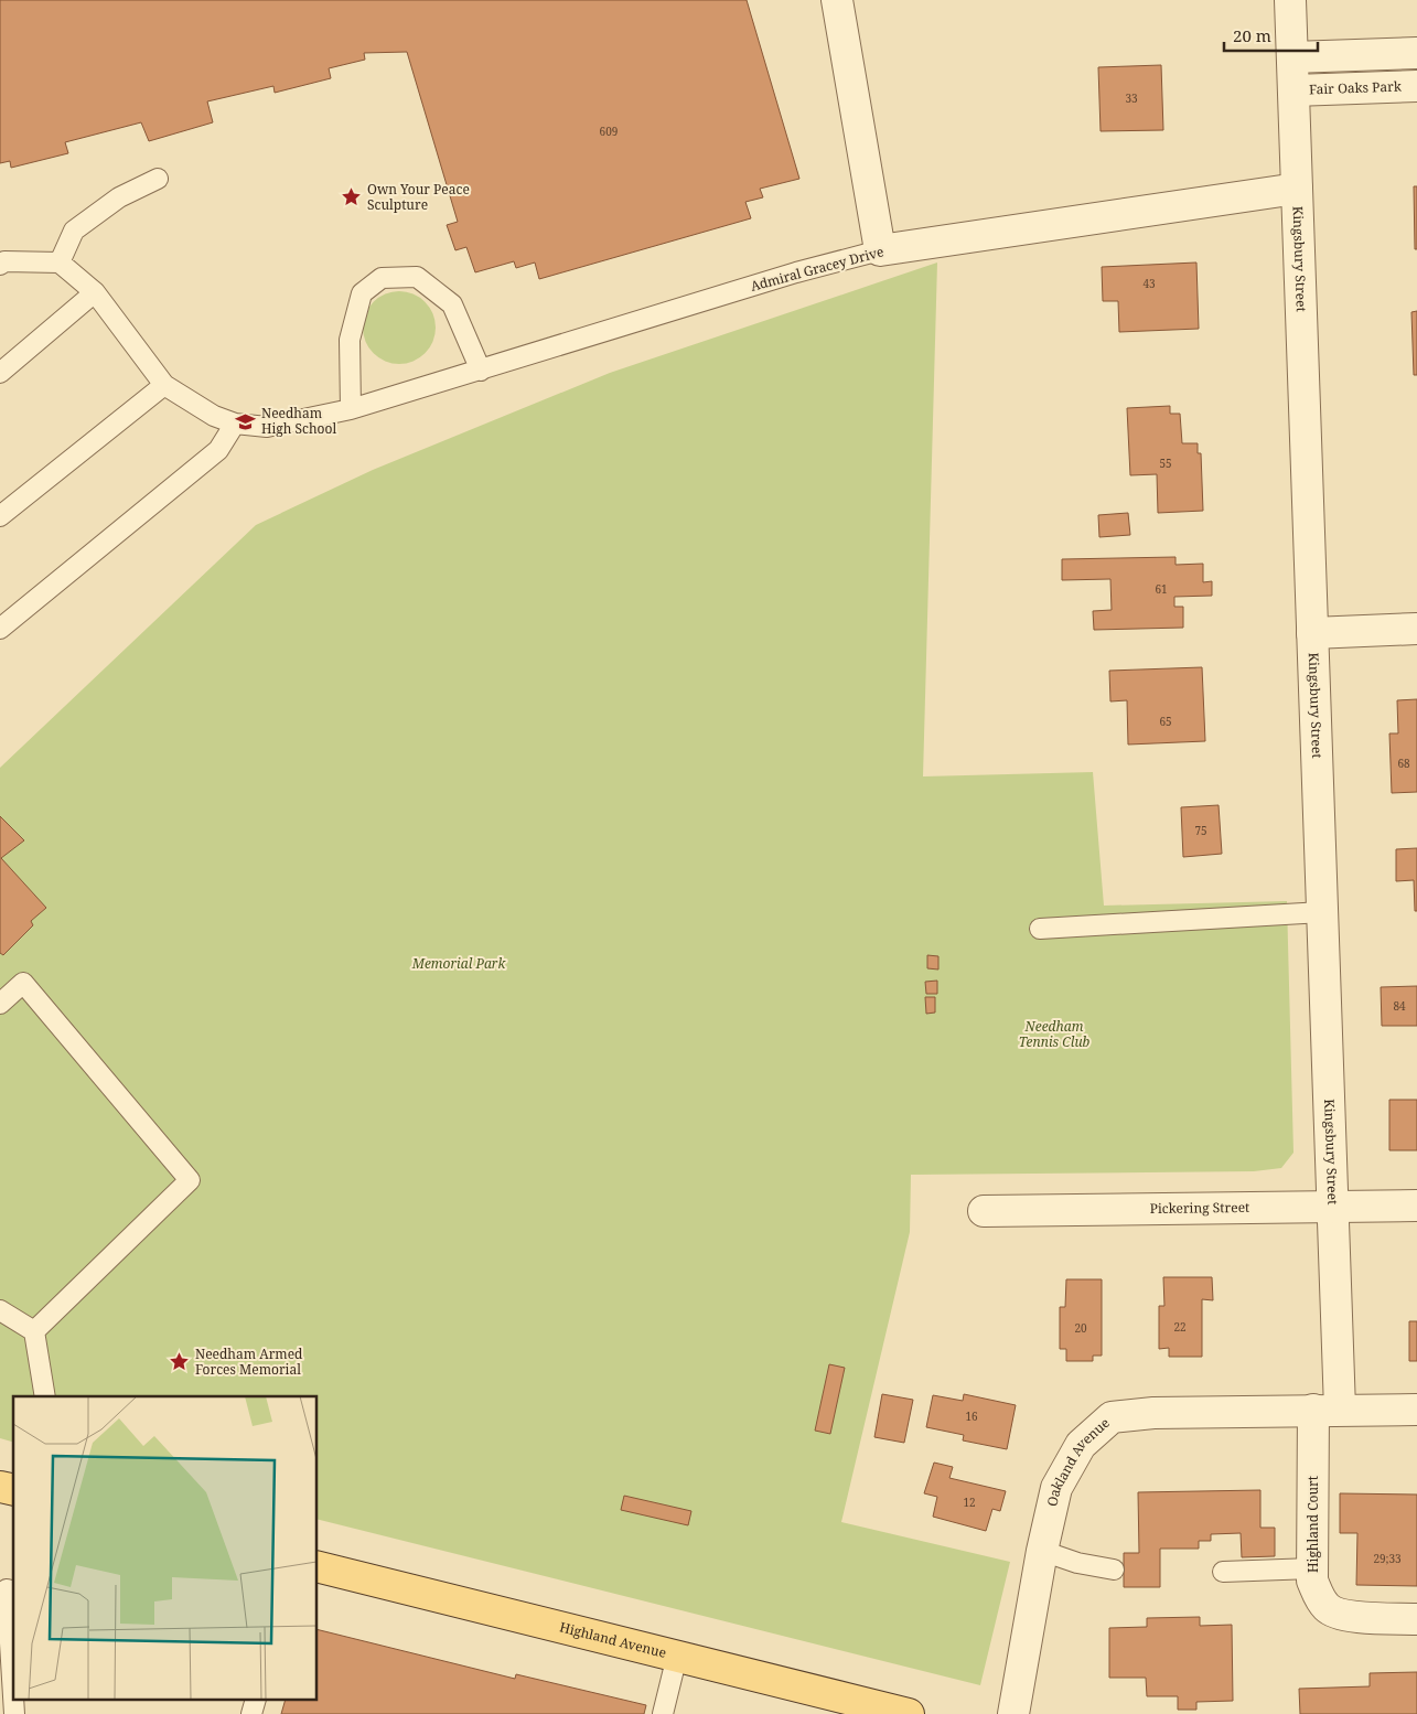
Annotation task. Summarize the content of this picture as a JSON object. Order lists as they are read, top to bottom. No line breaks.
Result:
{"streets":{"main road":["Highland Avenue"],"street":["Fair Oaks Park","Kingsbury Street","Admiral Gracey Drive","Pickering Street","Oakland Avenue","Highland Court"]},"crossings":[["Fair Oaks Park","Kingsbury Street"],["Kingsbury Street","Admiral Gracey Drive"],["Kingsbury Street","Pickering Street"],["Kingsbury Street","Oakland Avenue"],["Kingsbury Street","Highland Court"],["Oakland Avenue","Highland Court"]],"parks":["Memorial Park","Needham Tennis Club"],"places":{"place":["Own Your Peace Sculpture","Needham Armed Forces Memorial"],"school or university":["Needham High School"]},"house_numbers":["33","609","43","55","61","65","68","75","84","22","20","16","12","29;33"],"scale_bar":"20 m"}
